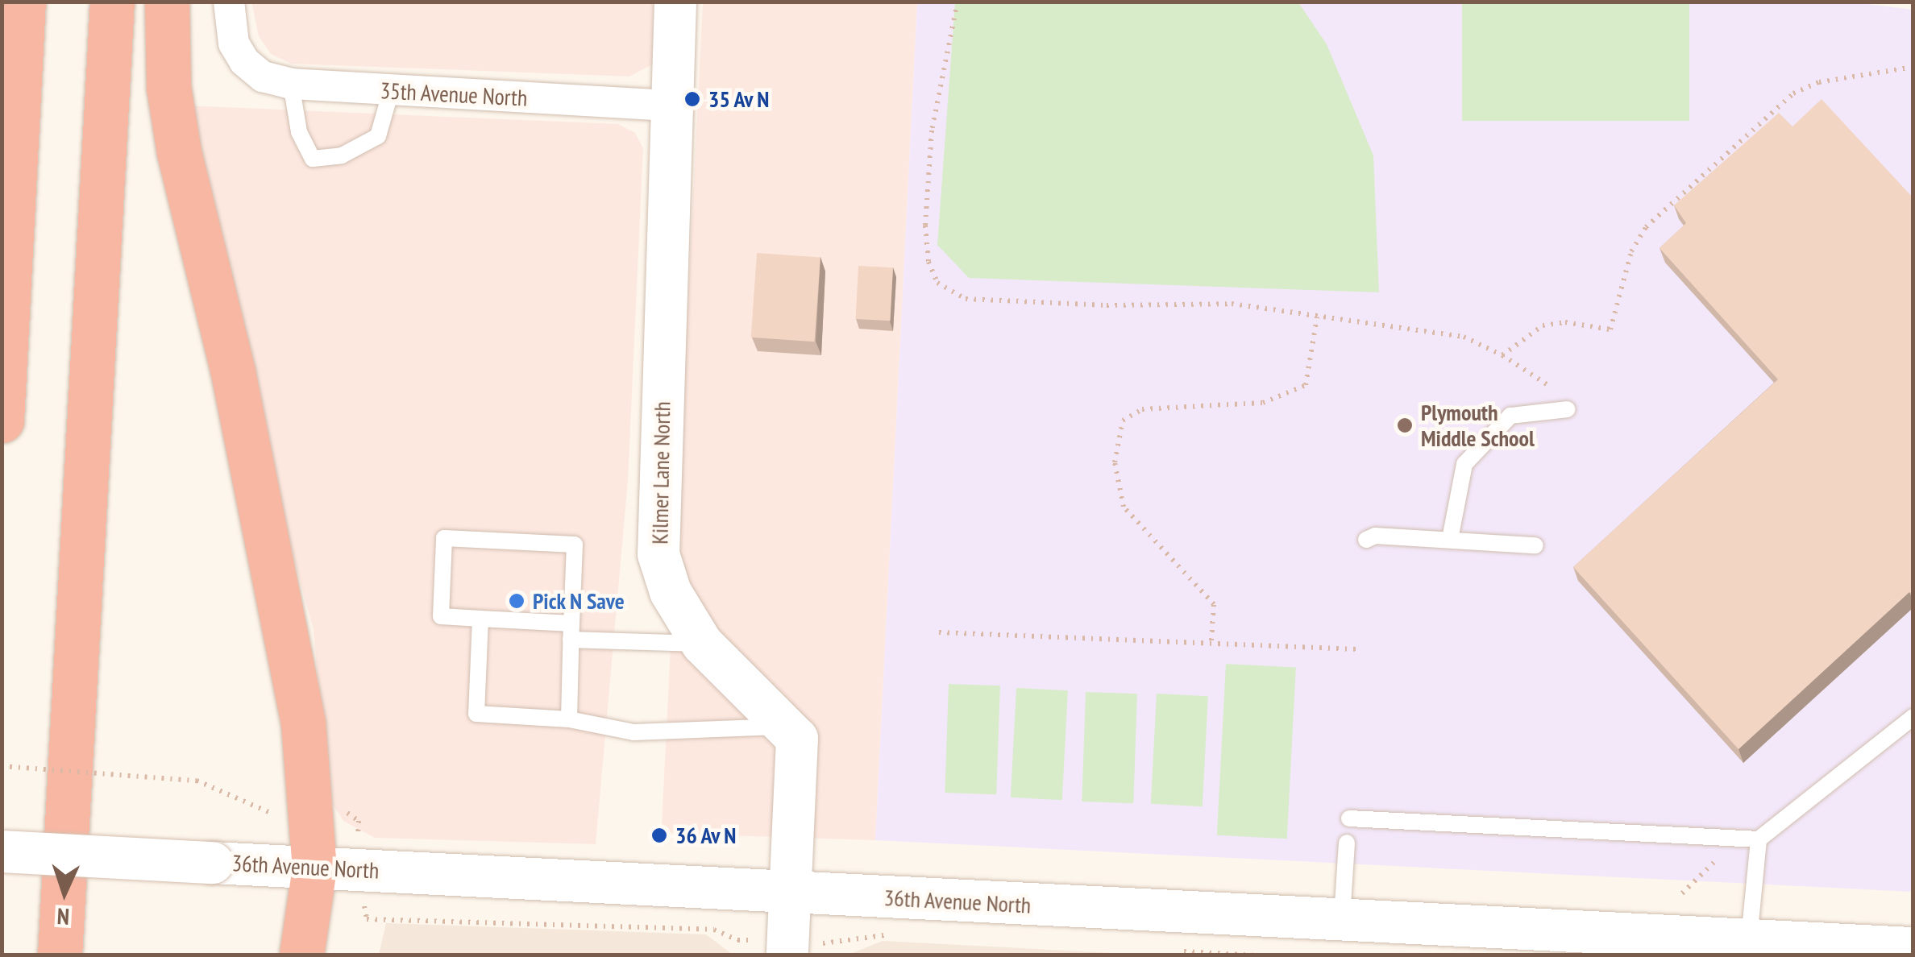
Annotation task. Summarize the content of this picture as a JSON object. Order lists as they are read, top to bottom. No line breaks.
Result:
{"streets":{"street":["35th Avenue North","Kilmer Lane North","36th Avenue North"]},"crossings":[["35th Avenue North","Kilmer Lane North"],["Kilmer Lane North","36th Avenue North"]],"places":["35 Av N","Plymouth Middle School","Pick N Save","36 Av N"],"north":"bottom"}
